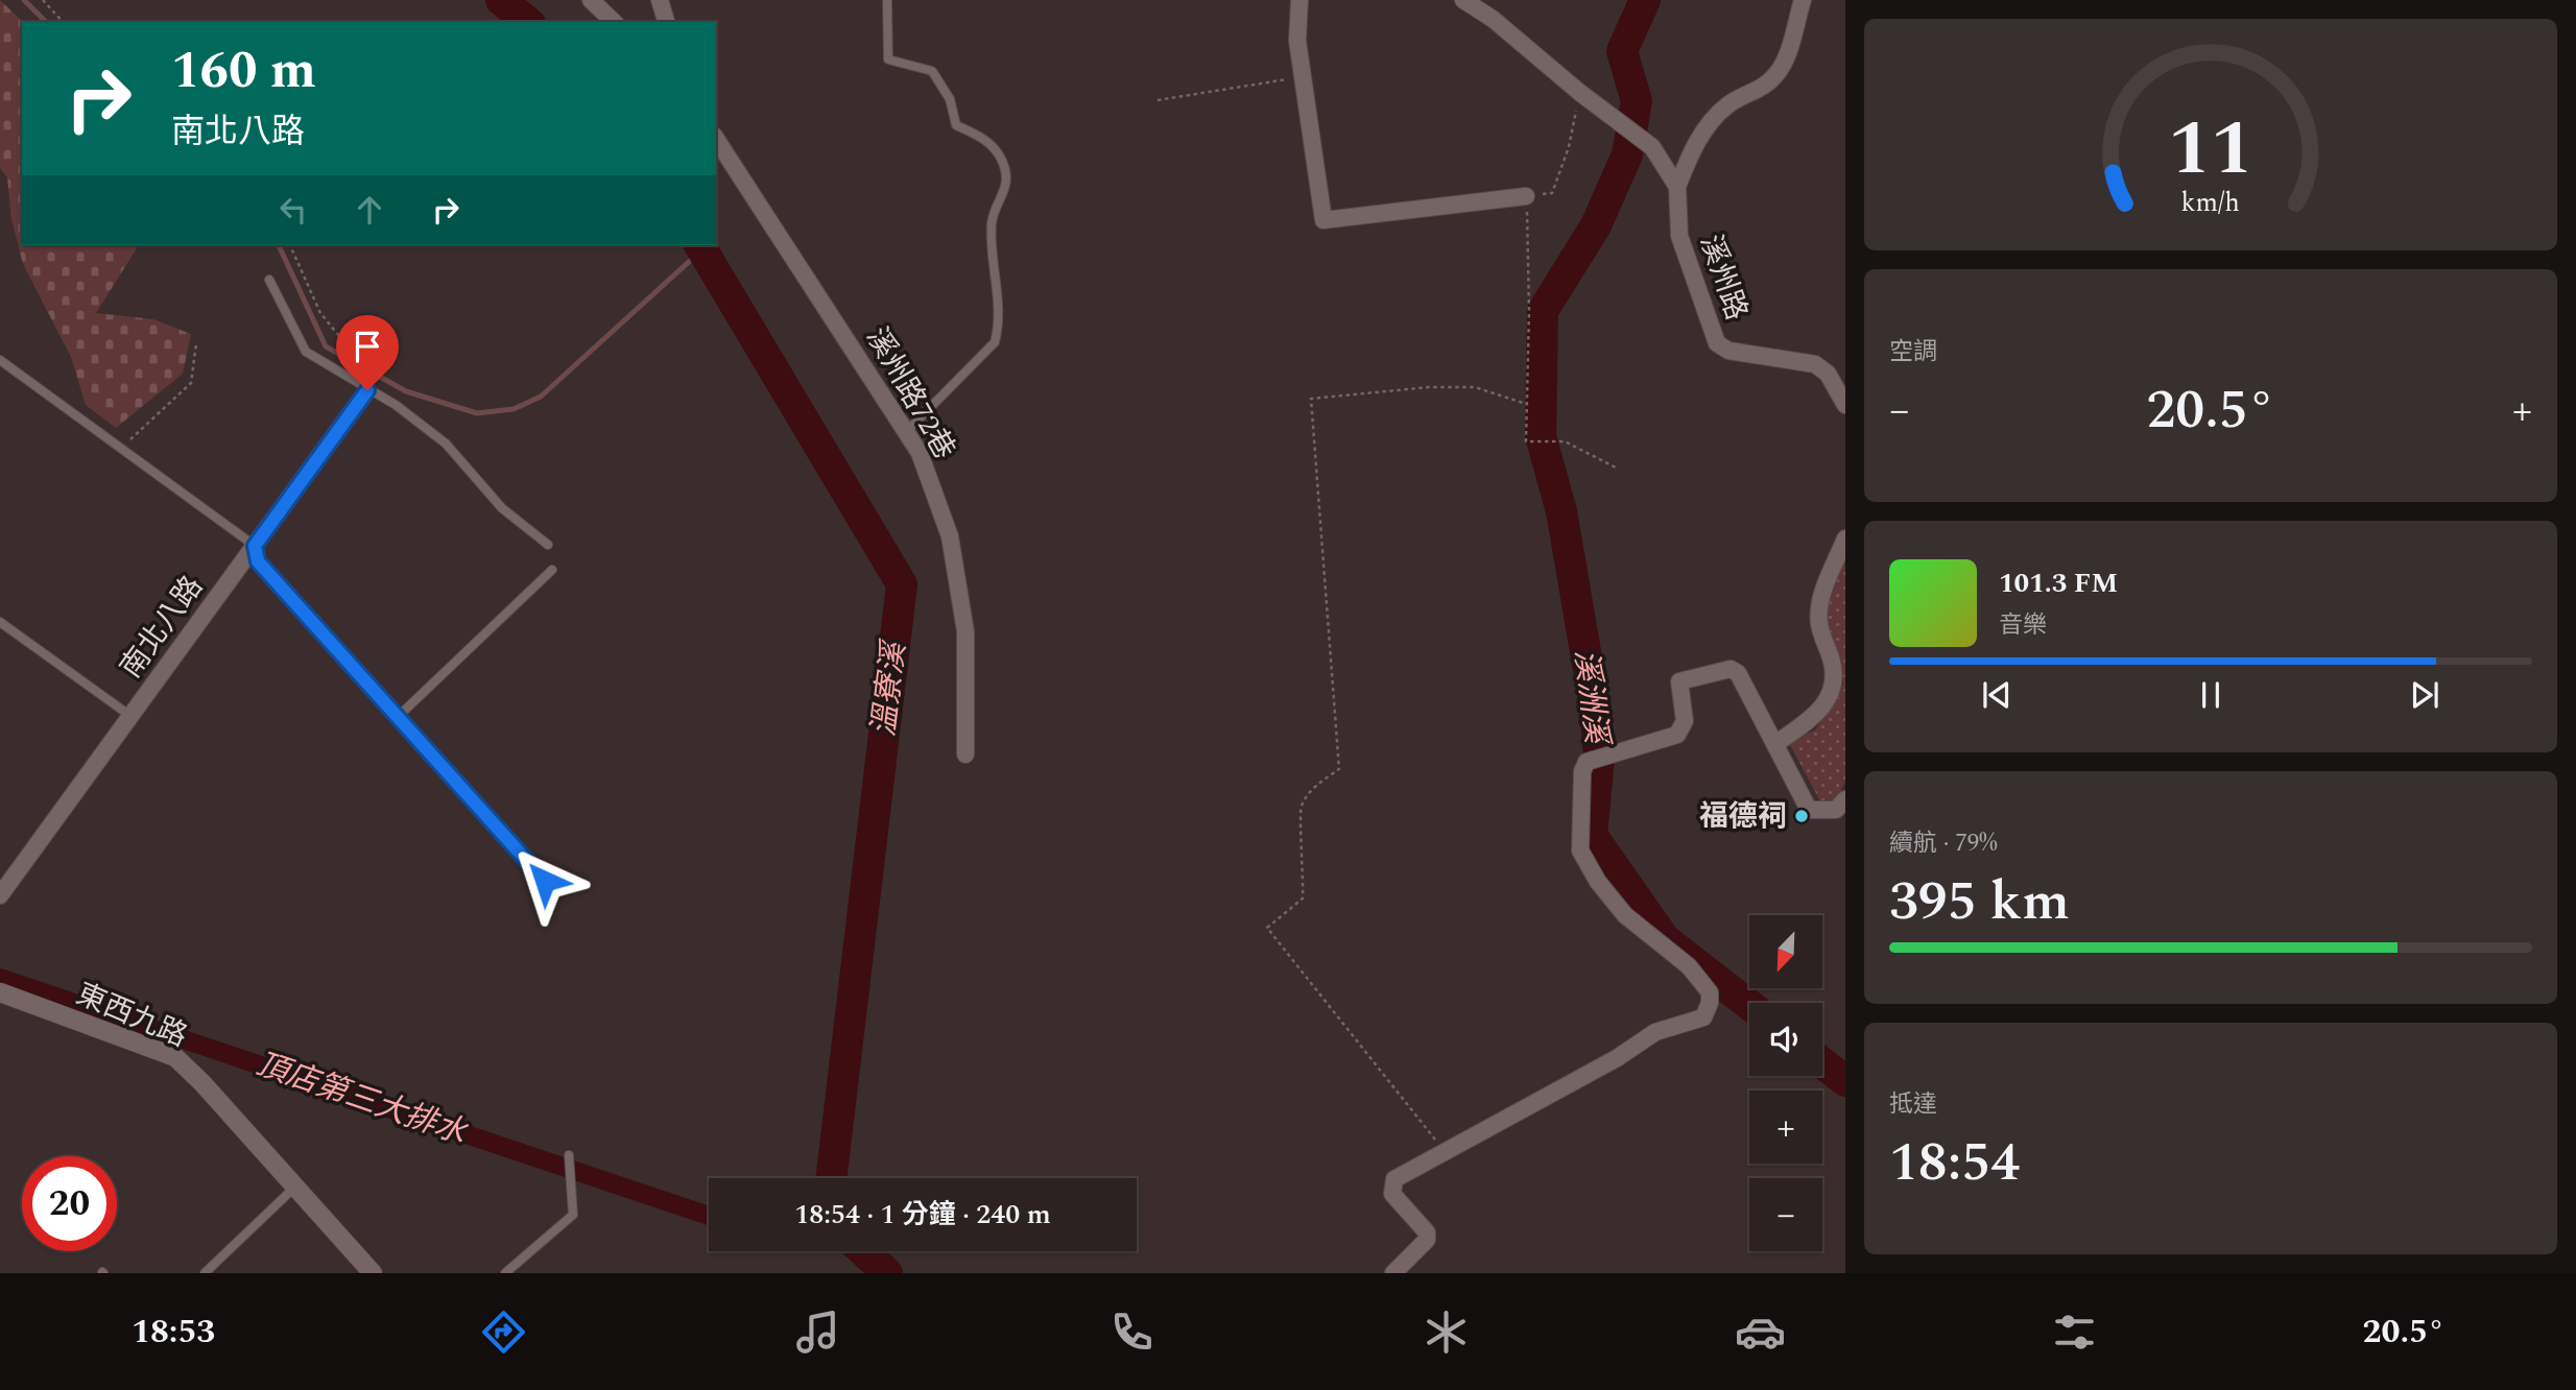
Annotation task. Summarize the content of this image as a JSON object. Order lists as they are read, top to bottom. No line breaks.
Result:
{"streets":{"street":["溪州路","溪州路72巷","南北八路","東西九路"]},"water":["溫寮溪","溪洲溪","頂店第三大排水"],"places":["福德祠"],"north":"bottom left","page":{"turn":["160 m","南北八路"],"tile":["空調",["續航 · 79%","395 km"],["抵達","18:54"]],"heat":["−","20.5°","+"],"song":["101.3 FM","音樂"],"map_buttons":["+","−"],"limit":"20","trip":"18:54 · 1 分鐘 · 240 m","tabs":["18:53","20.5°"],"gauge":["11","km/h"]}}
